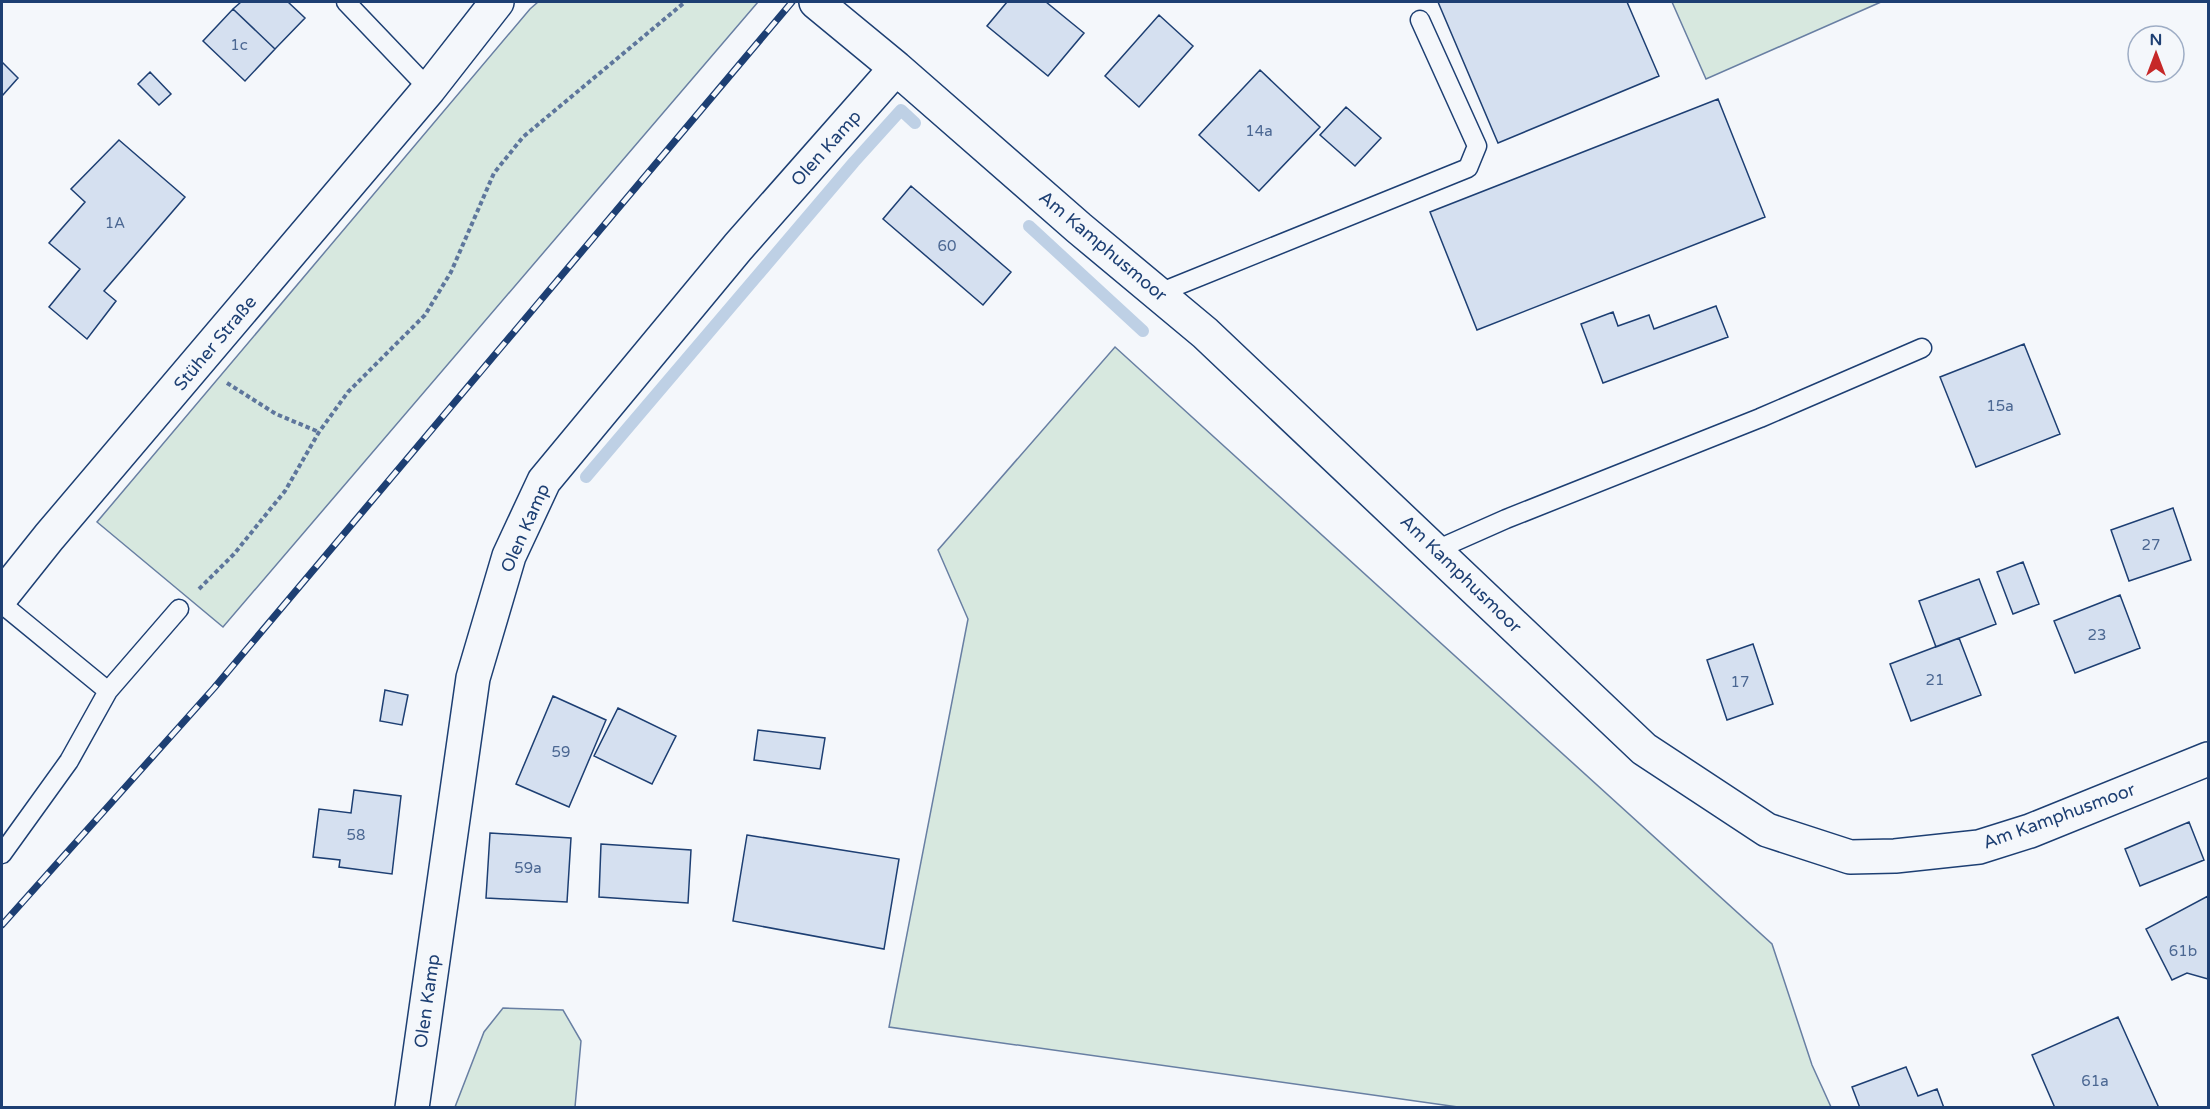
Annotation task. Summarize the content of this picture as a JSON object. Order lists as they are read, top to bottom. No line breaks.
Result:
{"streets":{"street":["Olen Kamp","Am Kamphusmoor","Stüher Straße"]},"crossings":[["Olen Kamp","Am Kamphusmoor"]],"house_numbers":["1c","14a","1A","60","15a","27","23","21","17","59","58","59a","61b","61a"],"north":"top"}
